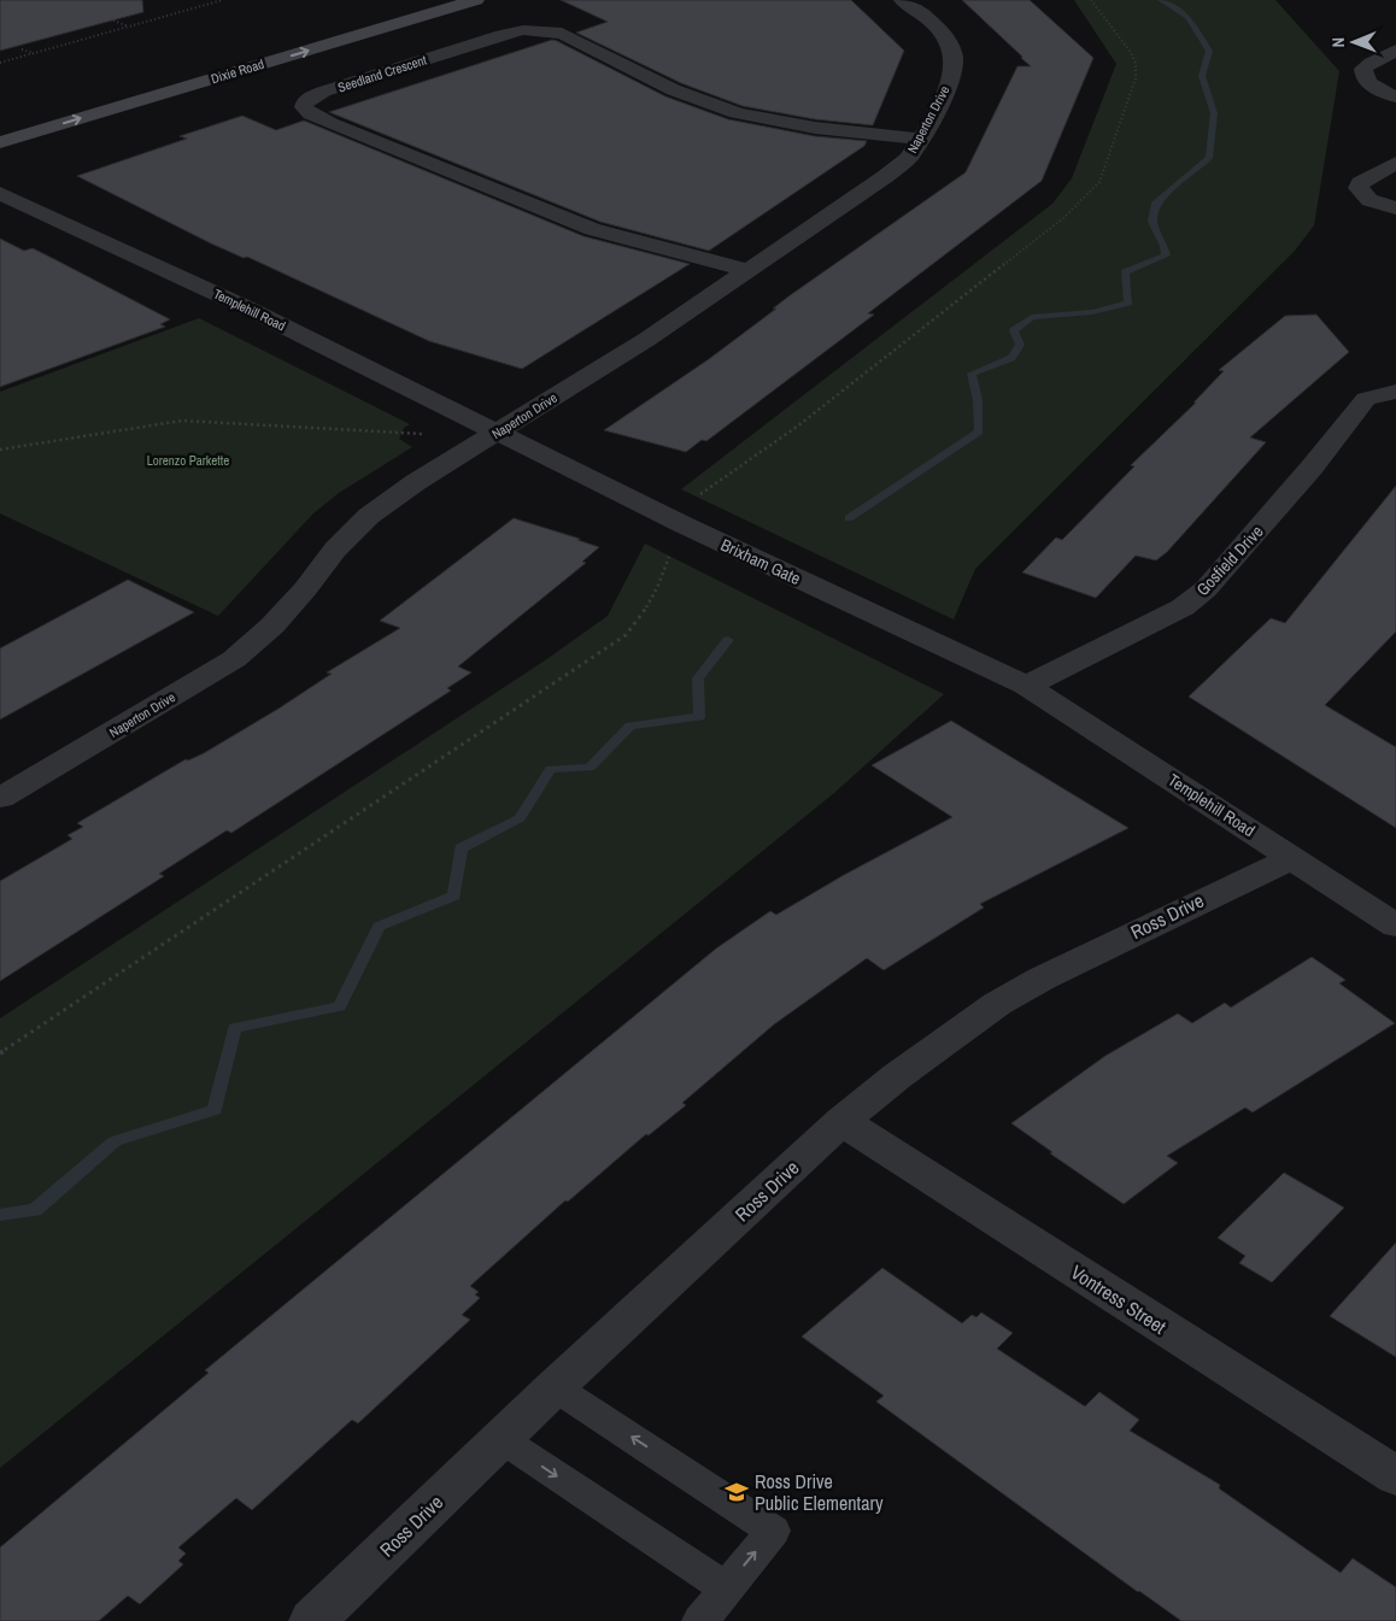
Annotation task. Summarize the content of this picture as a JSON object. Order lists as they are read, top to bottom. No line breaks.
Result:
{"streets":{"main road":["Dixie Road"],"street":["Seedland Crescent","Naperton Drive","Templehill Road","Gosfield Drive","Brixham Gate","Ross Drive","Vontress Street"]},"crossings":[["Seedland Crescent","Naperton Drive"],["Naperton Drive","Templehill Road"],["Naperton Drive","Brixham Gate"],["Templehill Road","Gosfield Drive"],["Templehill Road","Brixham Gate"],["Templehill Road","Ross Drive"],["Gosfield Drive","Brixham Gate"],["Ross Drive","Vontress Street"]],"one_way":["Dixie Road"],"parks":["Lorenzo Parkette"],"places":{"school or university":["Ross Drive Public Elementary"]},"north":"left"}
